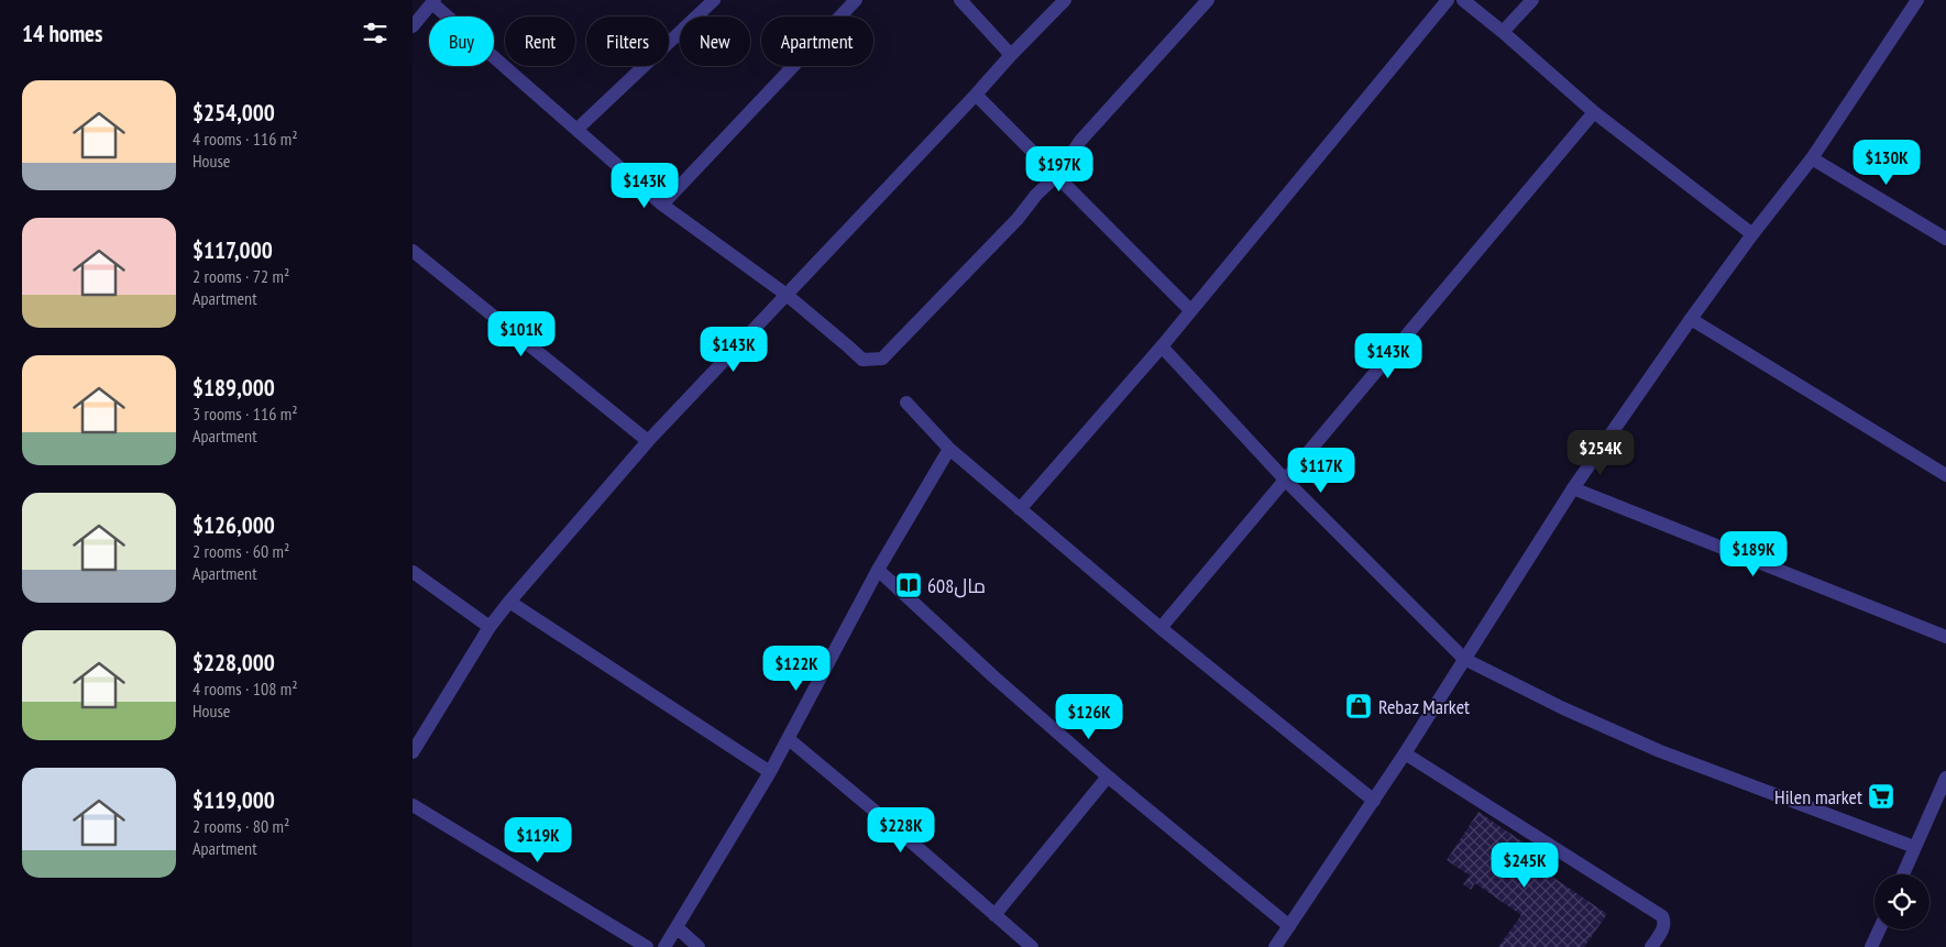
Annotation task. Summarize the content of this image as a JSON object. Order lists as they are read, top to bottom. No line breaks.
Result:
{"places":{"library":["مال608"],"shop":["Rebaz Market"],"supermarket":["Hilen market"]},"page":{"heading":"14 homes","chip":["Buy","Rent","Filters","New","Apartment"],"list":[{"name":"$254,000","note":"4 rooms · 116 m² · House"},{"name":"$117,000","note":"2 rooms · 72 m² · Apartment"},{"name":"$189,000","note":"3 rooms · 116 m² · Apartment"},{"name":"$126,000","note":"2 rooms · 60 m² · Apartment"},{"name":"$228,000","note":"4 rooms · 108 m² · House"},{"name":"$119,000","note":"2 rooms · 80 m² · Apartment"}],"price":["$130K","$197K","$143K","$101K","$143K","$143K","$254K","$117K","$189K","$122K","$126K","$228K","$119K","$245K"]}}
